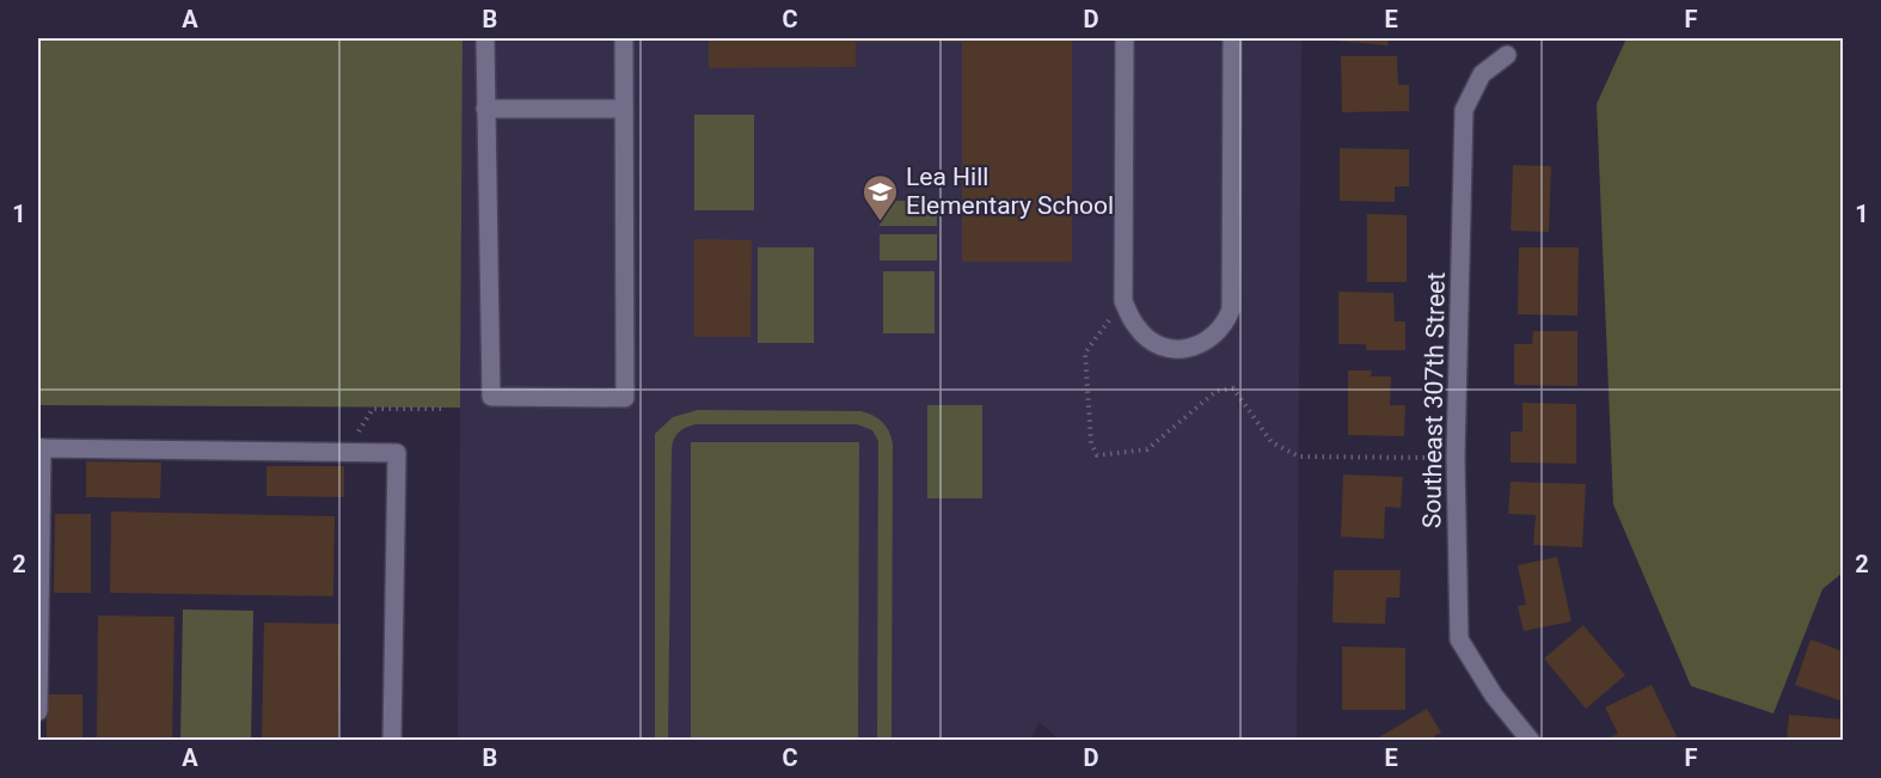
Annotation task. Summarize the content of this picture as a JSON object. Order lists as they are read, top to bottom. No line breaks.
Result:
{"streets":{"street":["Southeast 307th Street"]},"places":{"school or university":["Lea Hill Elementary School"]},"grid":{"columns":["A","B","C","D","E","F"],"rows":["1","2"]}}
